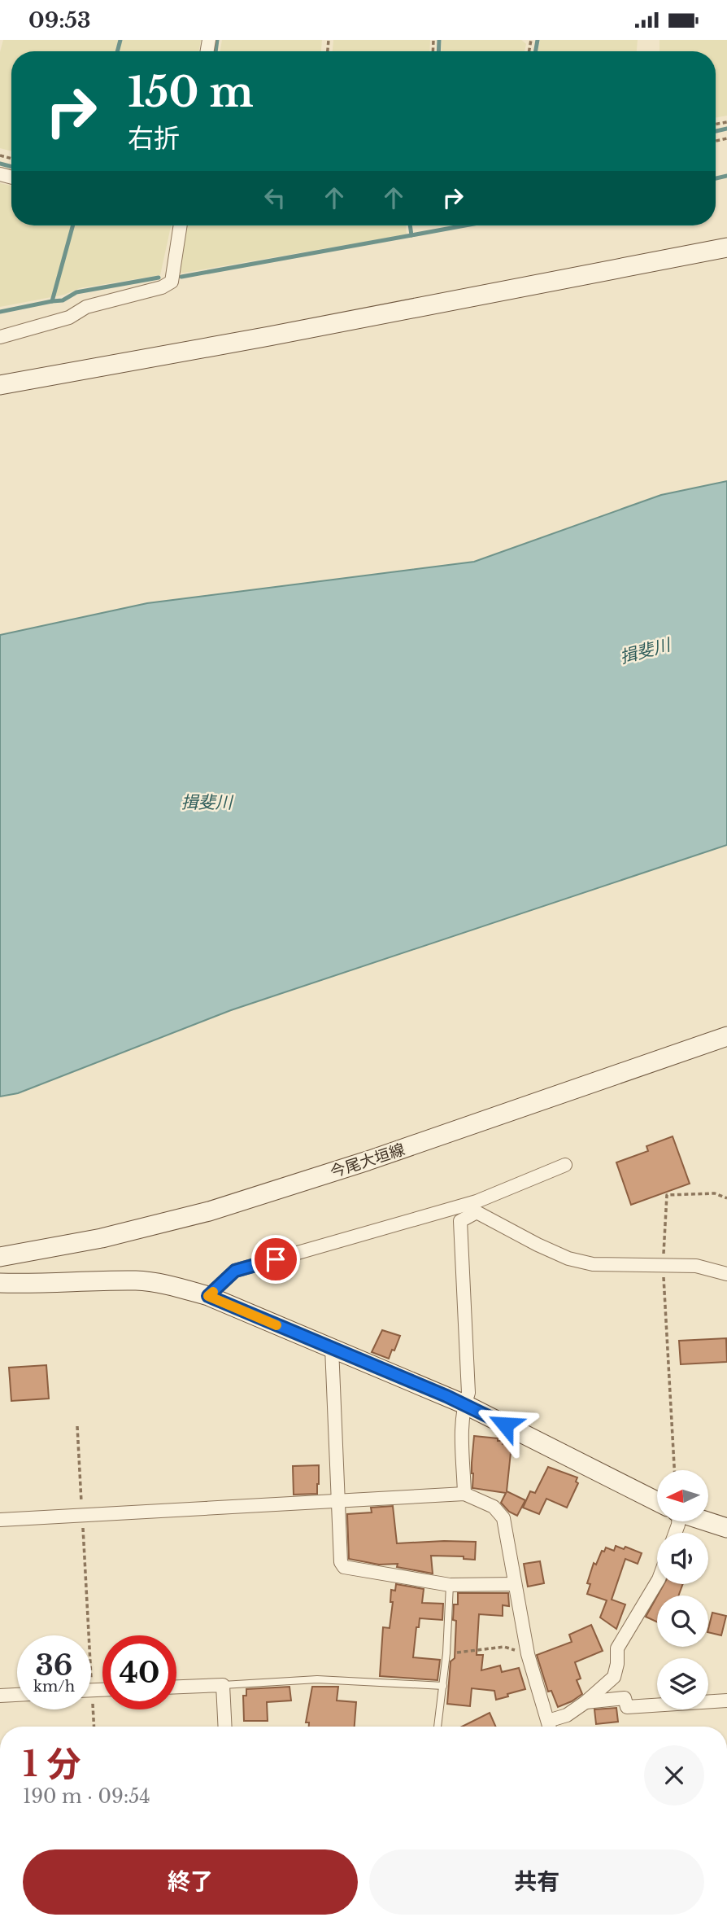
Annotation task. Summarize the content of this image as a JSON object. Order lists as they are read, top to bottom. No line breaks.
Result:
{"streets":{"street":["今尾大垣線"]},"water":["揖斐川"],"north":"left","page":{"status":"09:53","turn":["150 m","右折"],"speed":"36 km/h","limit":"40","heading":["1 分","190 m · 09:54"],"buttons":["終了","共有"]}}
